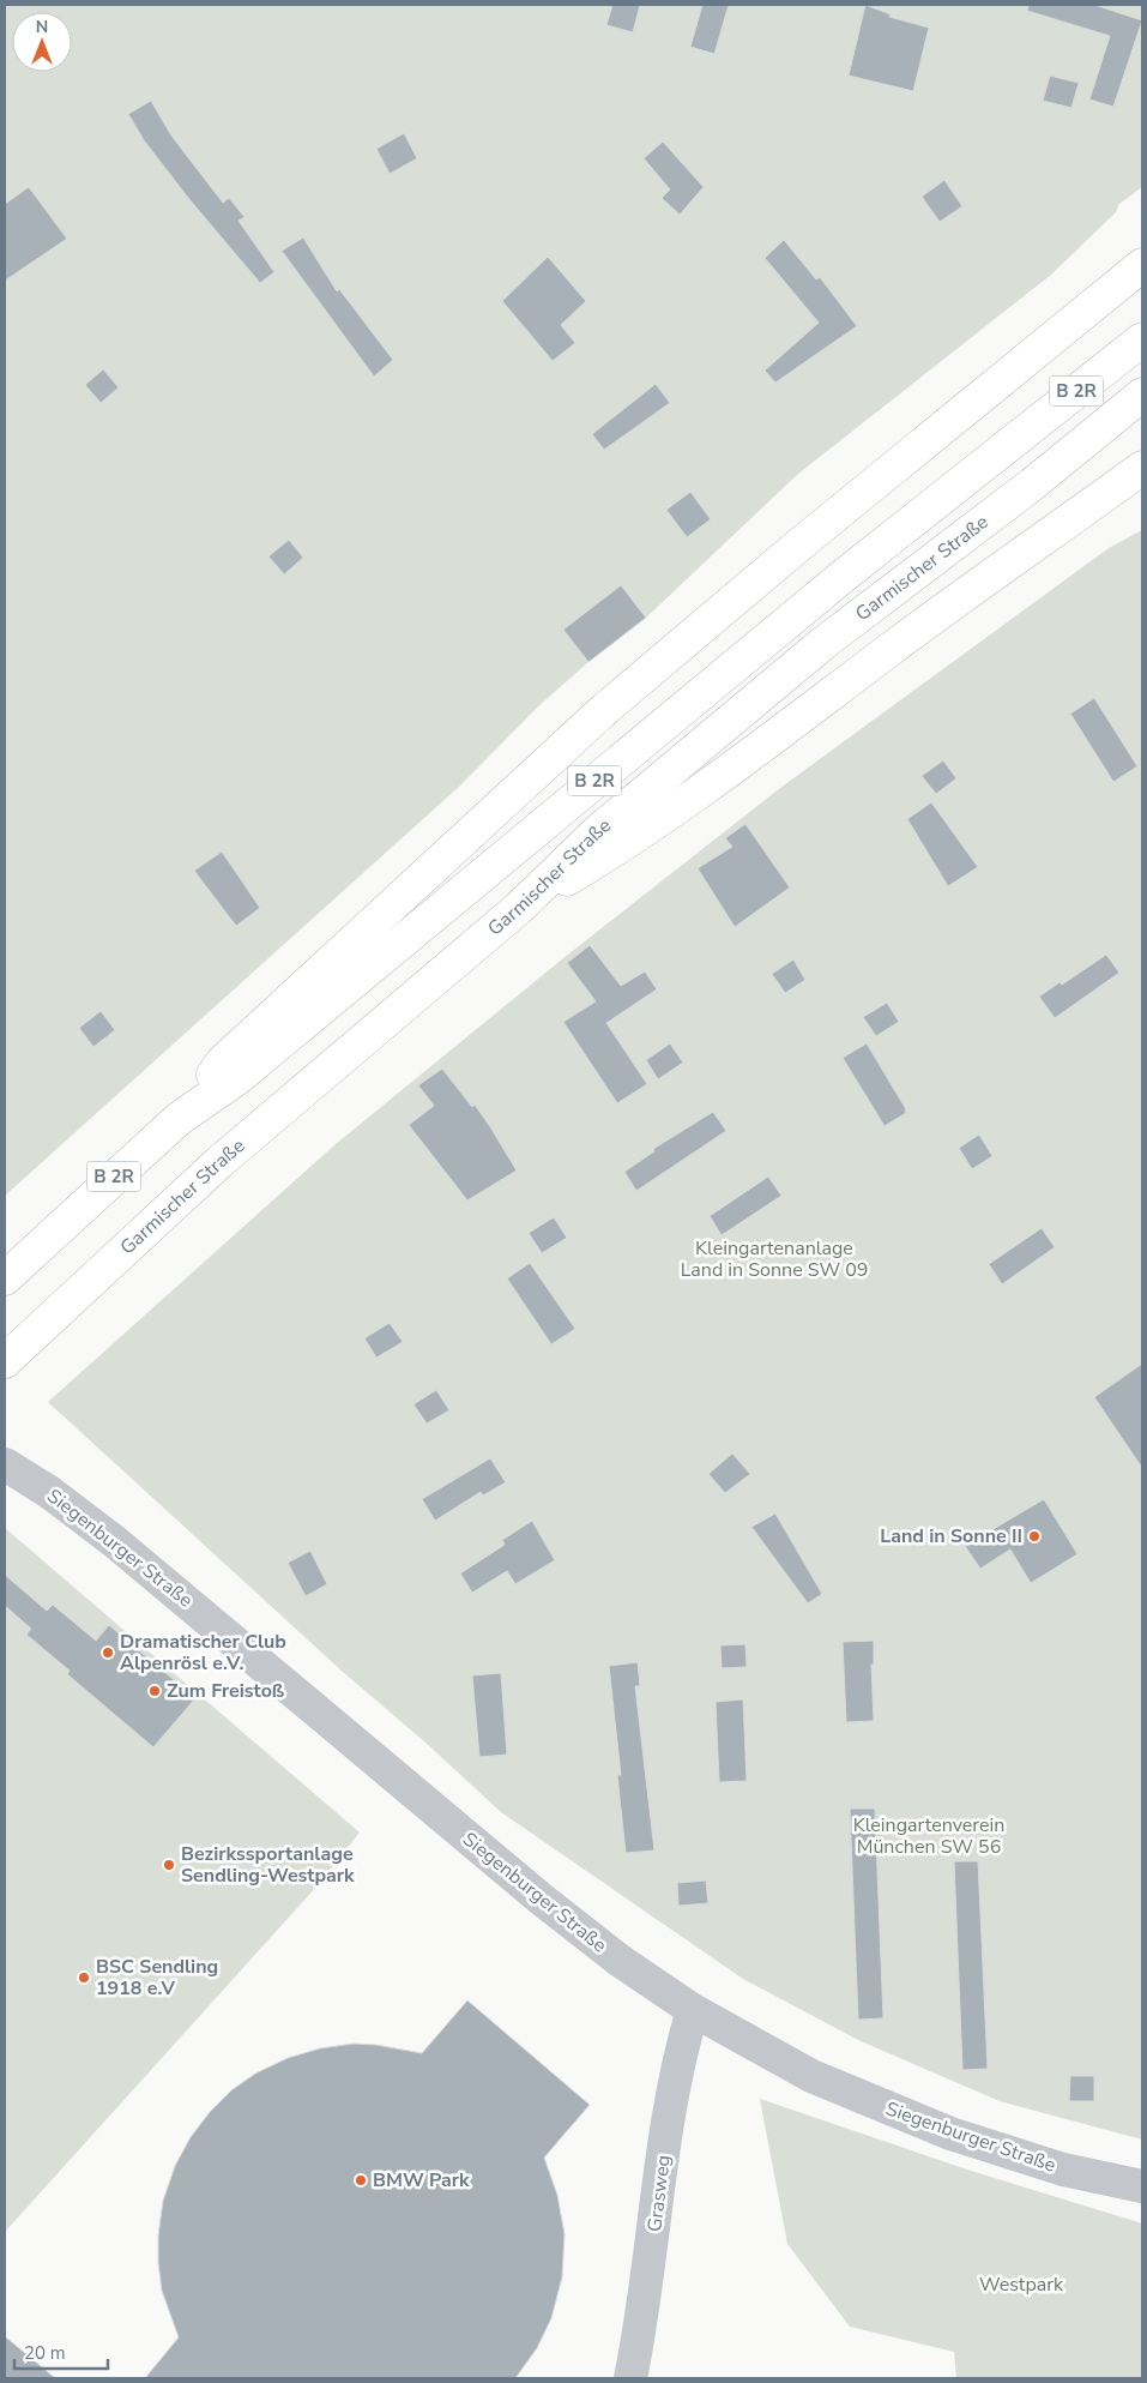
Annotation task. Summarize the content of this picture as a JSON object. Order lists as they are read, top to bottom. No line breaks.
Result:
{"streets":{"highway":["B 2R","Garmischer Straße"],"street":["Siegenburger Straße","Grasweg"]},"crossings":[["Siegenburger Straße","Grasweg"]],"parks":["Kleingartenanlage Land in Sonne SW 09","Kleingartenverein München SW 56","Westpark"],"places":["Land in Sonne II","Dramatischer Club Alpenrösl e.V.","Zum Freistoß","Bezirkssportanlage Sendling-Westpark","BSC Sendling 1918 e.V","BMW Park"],"scale_bar":"20 m","north":"top"}
